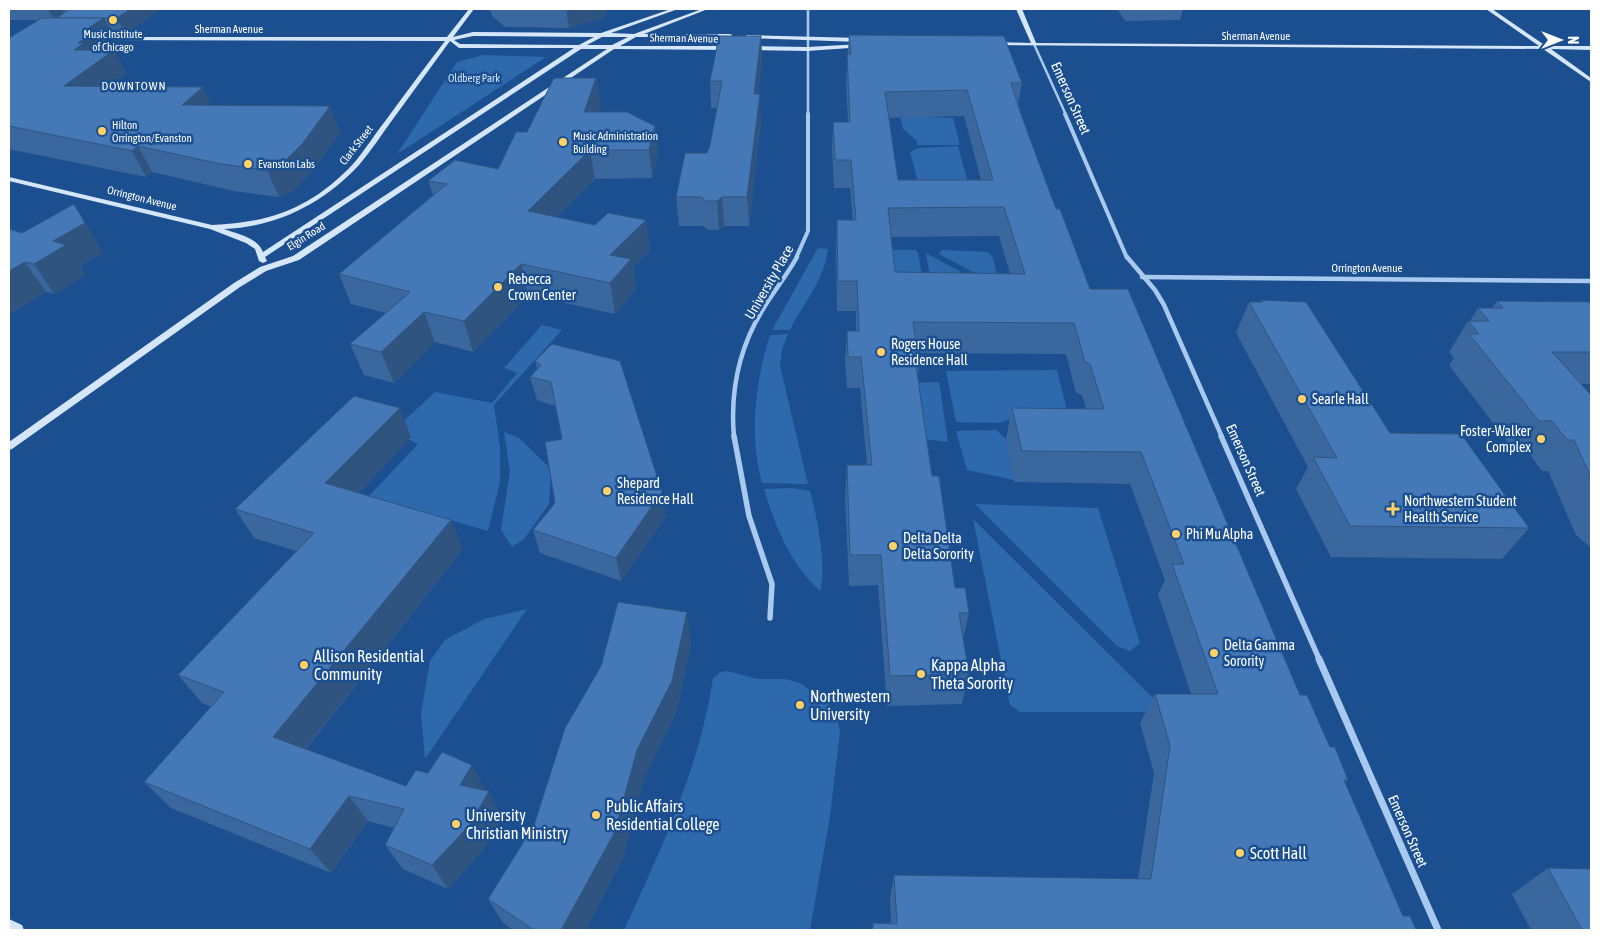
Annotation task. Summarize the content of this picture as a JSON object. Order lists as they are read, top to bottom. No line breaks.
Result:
{"streets":{"street":["Sherman Avenue","Emerson Street","Clark Street","Orrington Avenue","Elgin Road","University Place"]},"crossings":[["Sherman Avenue","Emerson Street"],["Sherman Avenue","Clark Street"],["Sherman Avenue","Elgin Road"],["Sherman Avenue","University Place"],["Emerson Street","Orrington Avenue"],["Clark Street","Orrington Avenue"],["Orrington Avenue","Elgin Road"]],"districts":["DOWNTOWN"],"parks":["Oldberg Park"],"places":{"other":["Music Institute of Chicago","Hilton Orrington/Evanston","Music Administration Building","Evanston Labs","Rebecca Crown Center","Rogers House Residence Hall","Searle Hall","Foster-Walker Complex","Shepard Residence Hall","Phi Mu Alpha","Delta Delta Delta Sorority","Delta Gamma Sorority","Allison Residential Community","Kappa Alpha Theta Sorority","Northwestern University","Public Affairs Residential College","University Christian Ministry","Scott Hall"],"health":["Northwestern Student Health Service"]},"north":"right"}
